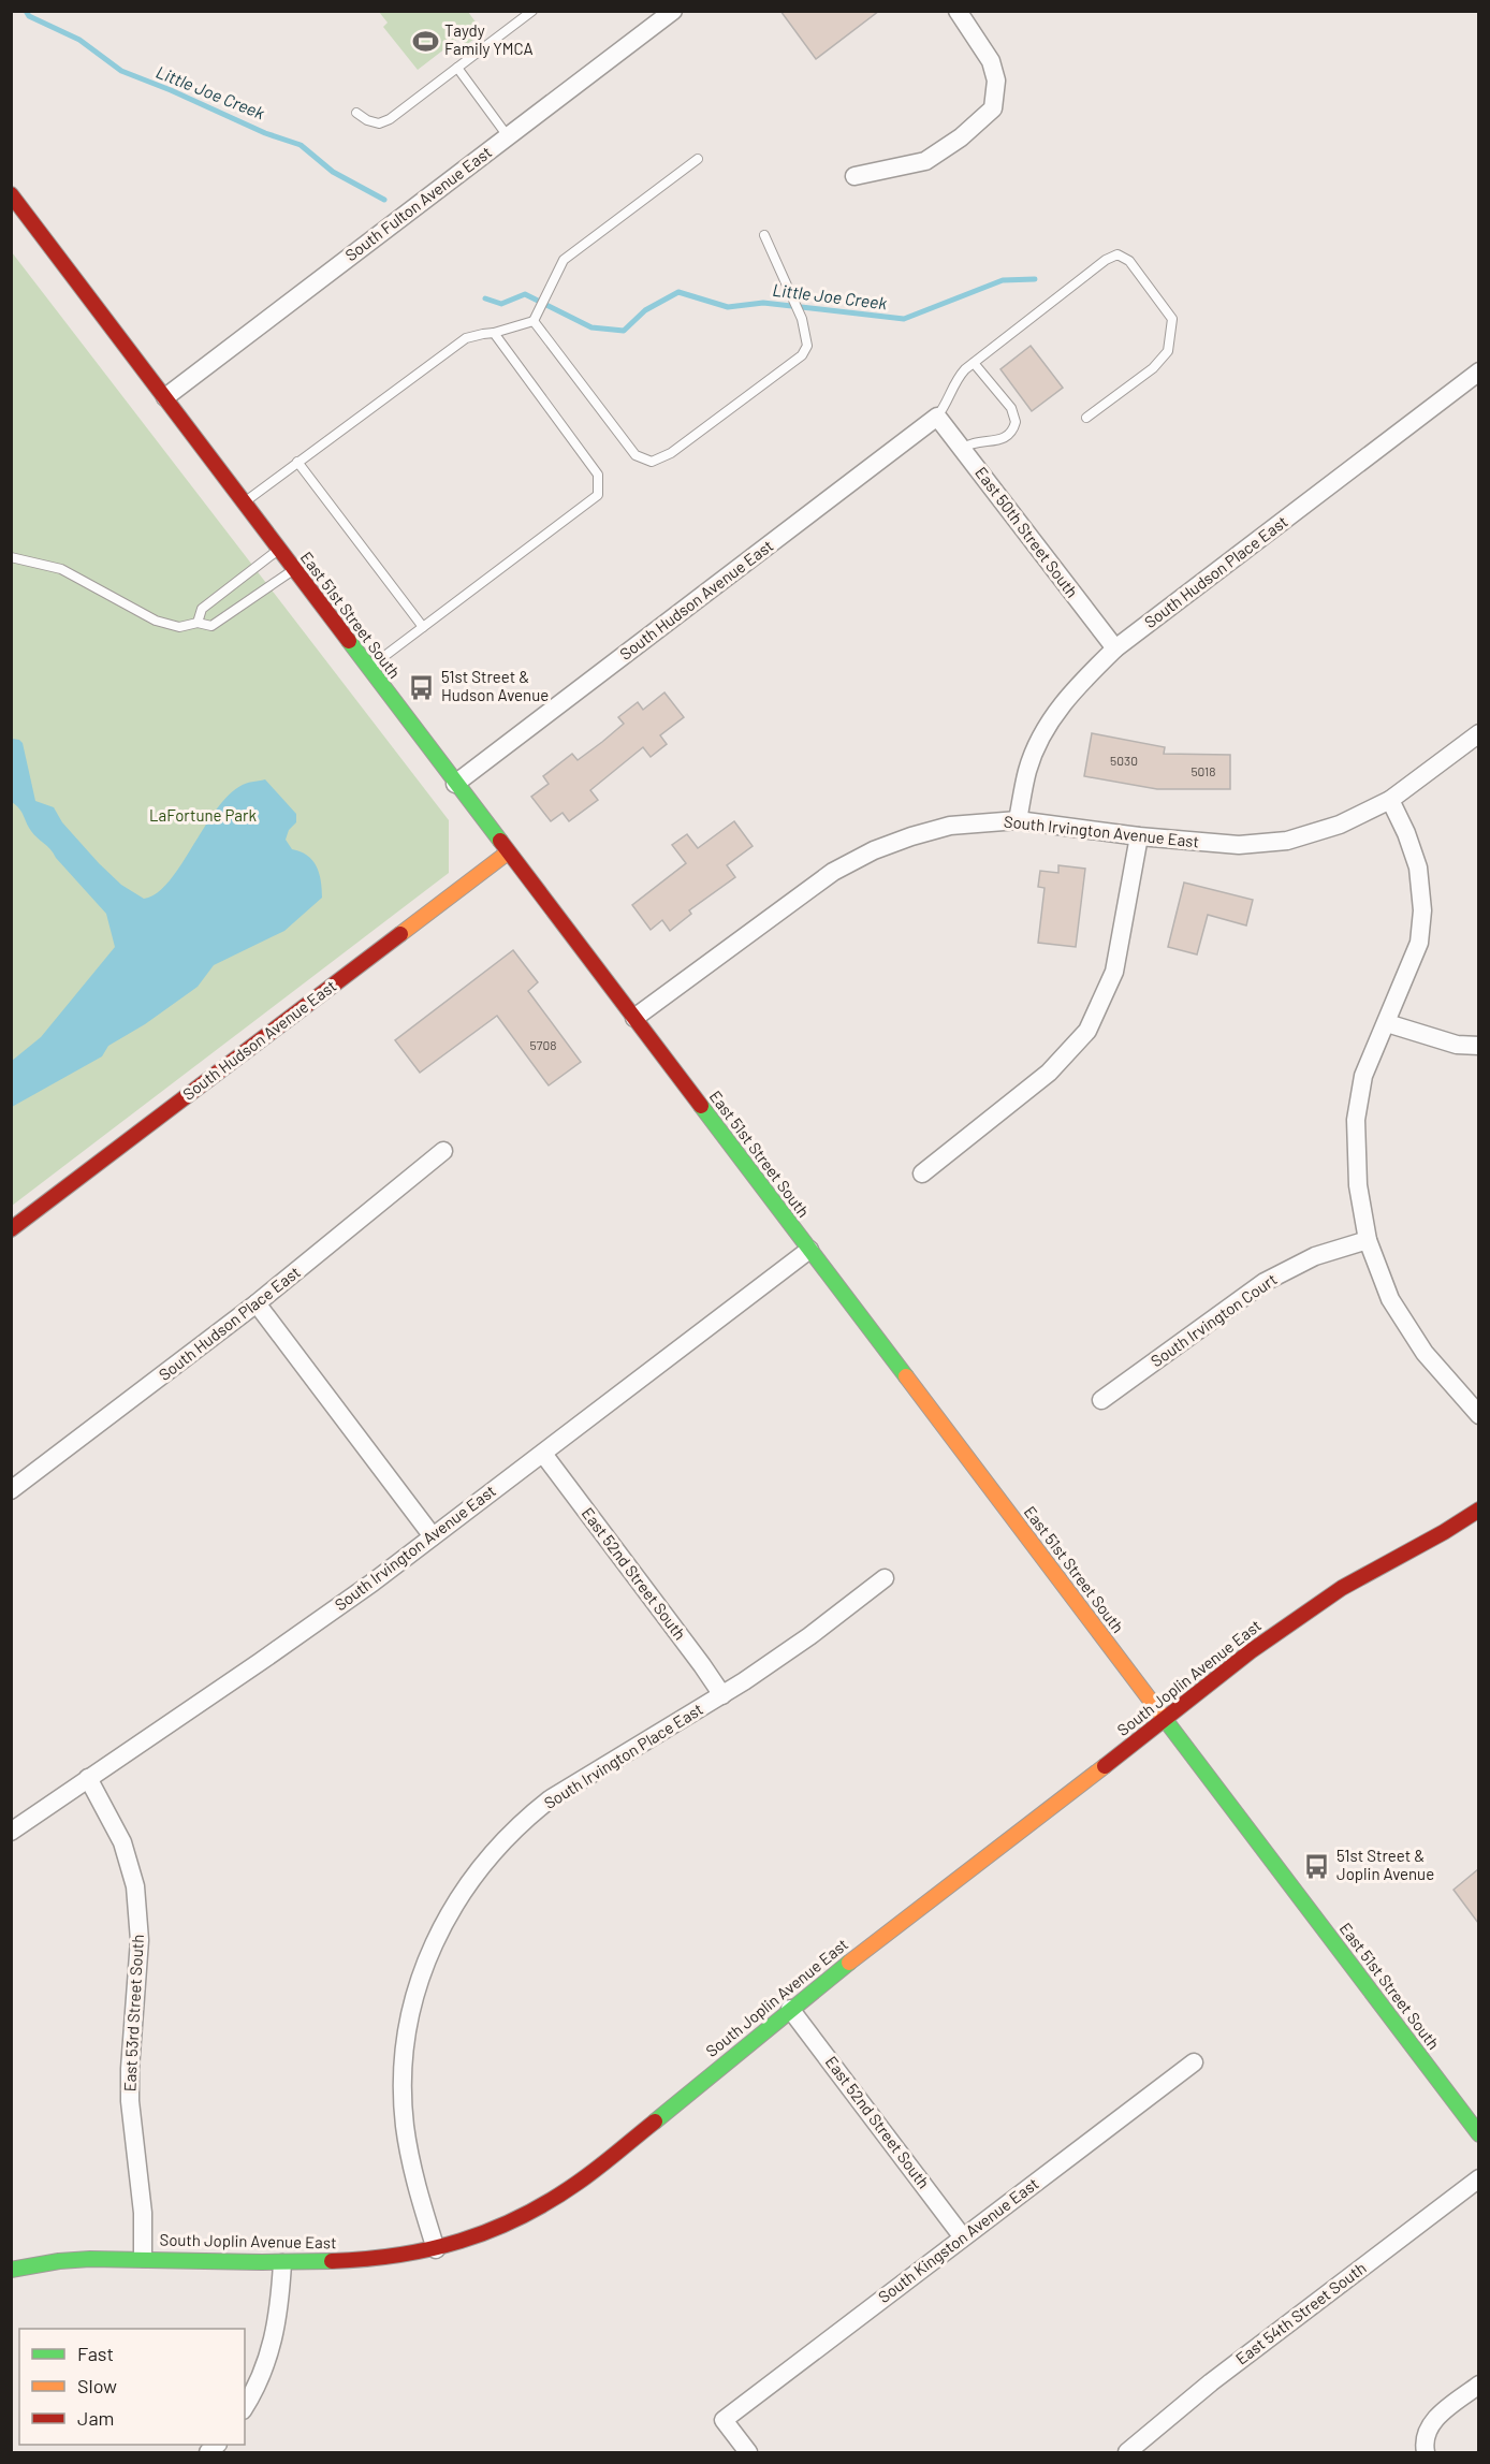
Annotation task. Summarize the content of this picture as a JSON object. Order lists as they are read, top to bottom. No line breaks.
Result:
{"streets":{"main road":["South Hudson Avenue East","East 51st Street South","South Joplin Avenue East"],"street":["South Fulton Avenue East","East 50th Street South","South Hudson Place East","South Irvington Avenue East","South Irvington Court","East 52nd Street South","South Irvington Place East","East 53rd Street South","South Kingston Avenue East","East 54th Street South"]},"crossings":[["South Fulton Avenue East","East 51st Street South"],["East 50th Street South","South Hudson Place East"],["East 50th Street South","South Hudson Avenue East"],["South Hudson Place East","South Irvington Avenue East"],["South Hudson Avenue East","East 51st Street South"],["East 51st Street South","South Irvington Avenue East"],["East 51st Street South","South Joplin Avenue East"],["South Irvington Avenue East","East 52nd Street South"],["South Irvington Avenue East","East 53rd Street South"],["East 52nd Street South","South Joplin Avenue East"],["East 52nd Street South","South Irvington Place East"],["East 52nd Street South","South Kingston Avenue East"],["South Joplin Avenue East","South Irvington Place East"],["South Joplin Avenue East","East 53rd Street South"]],"water":["Little Joe Creek"],"parks":["LaFortune Park"],"places":{"sports":["Taydy Family YMCA"],"bus stop":["51st Street & Hudson Avenue","51st Street & Joplin Avenue"]},"house_numbers":["5030","5018","5708"],"legend":["Fast","Slow","Jam"]}
